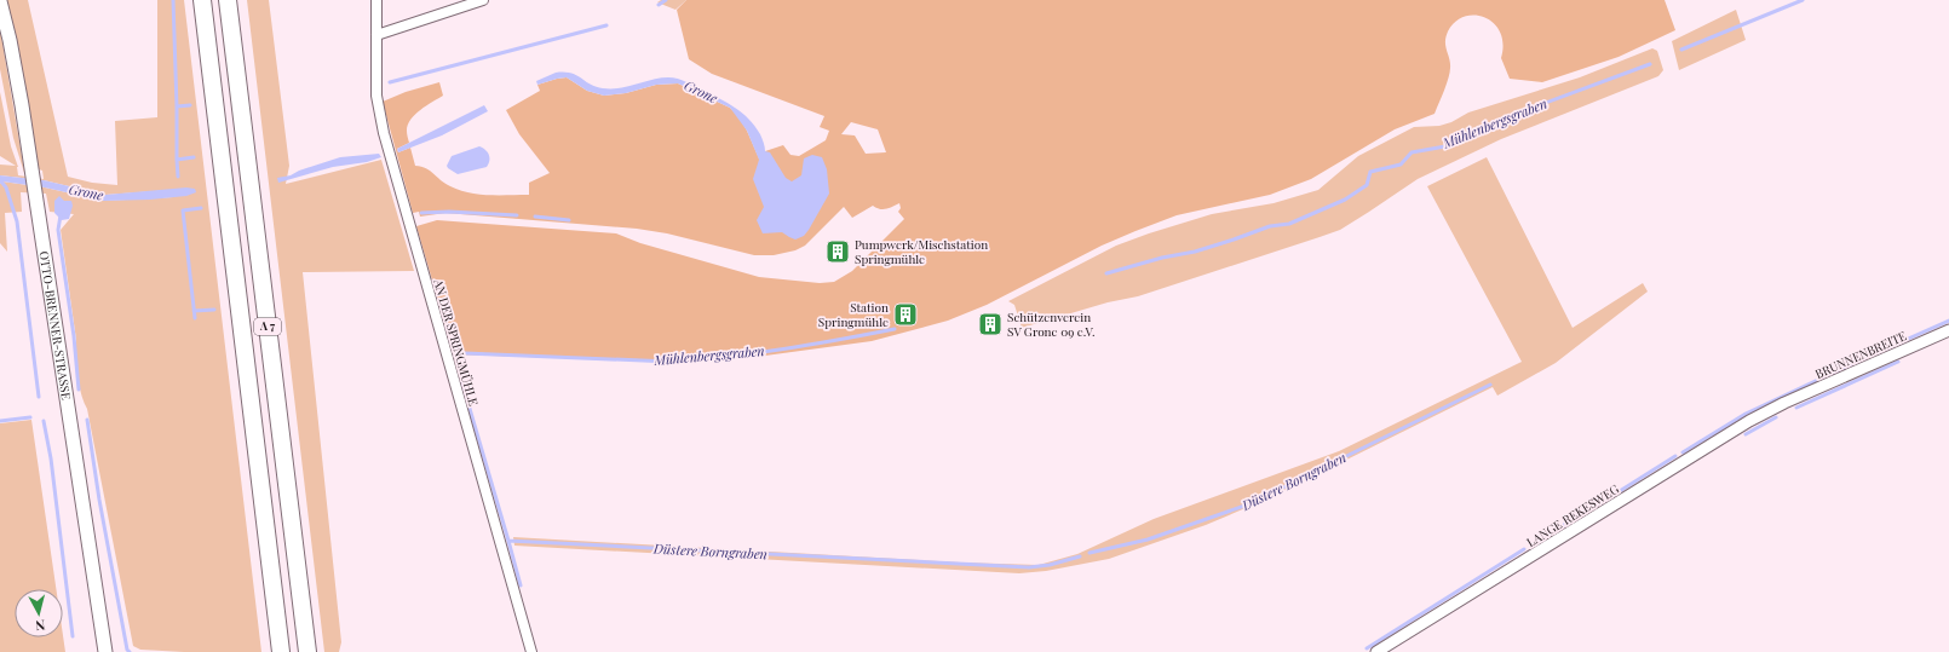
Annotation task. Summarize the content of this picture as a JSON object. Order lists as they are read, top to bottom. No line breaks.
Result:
{"streets":{"highway":["A 7"],"main road":["OTTO-BRENNER-STRASSE"],"street":["AN DER SPRINGMÜHLE","BRUNNENBREITE","LANGE REKESWEG"]},"crossings":[["BRUNNENBREITE","LANGE REKESWEG"]],"water":["Grone","Mühlenbergsgraben","Düstere Borngraben"],"places":{"building":["Pumpwerk/Mischstation Springmühle","Station Springmühle","Schützenverein SV Grone 09 e.V."]},"north":"bottom"}
